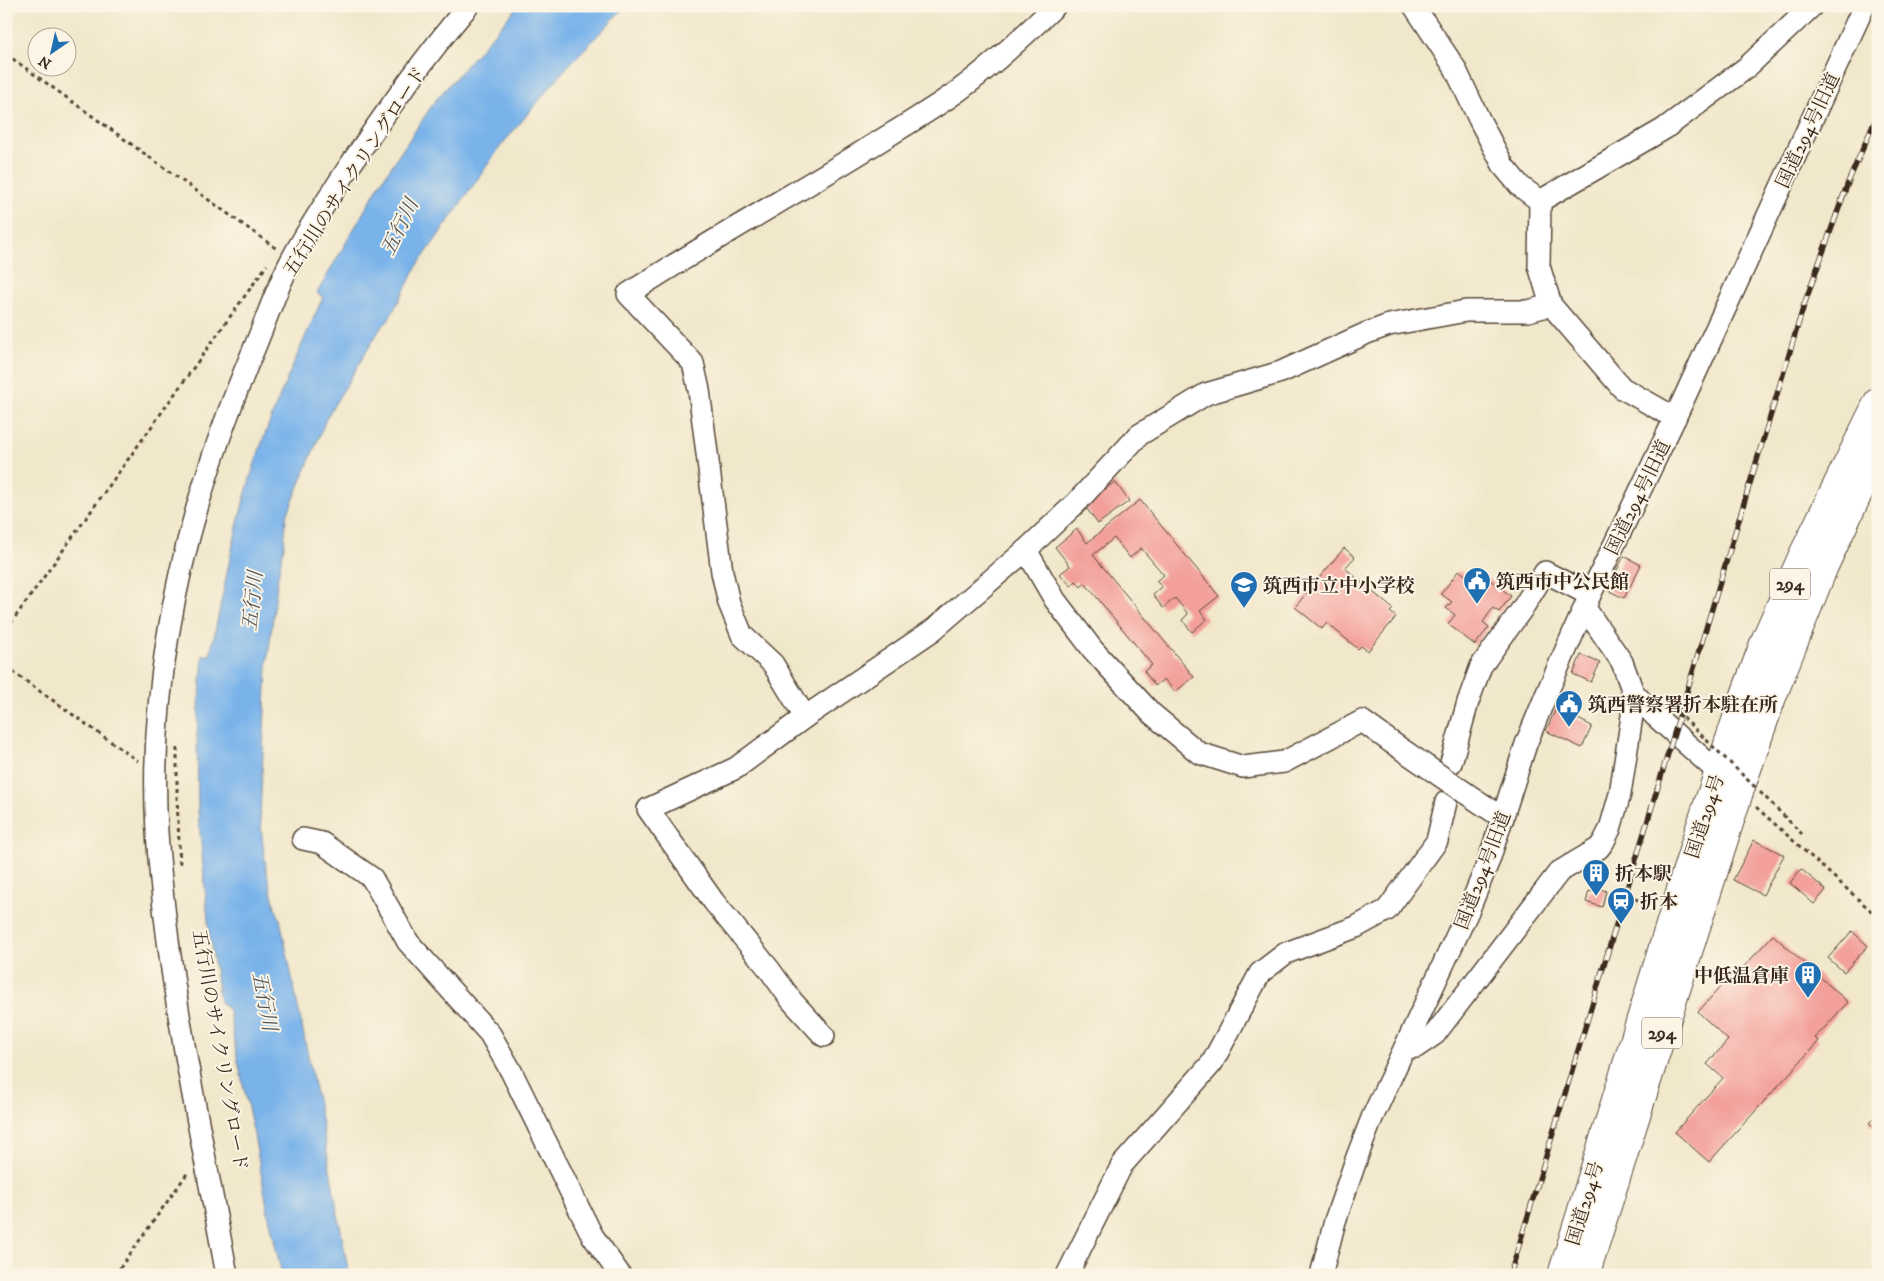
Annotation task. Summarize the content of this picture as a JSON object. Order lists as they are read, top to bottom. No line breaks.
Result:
{"streets":{"highway":["294","国道294号"],"street":["国道294号旧道"]},"water":["五行川"],"places":{"public building":["筑西市中公民館","筑西警察署折本駐在所"],"school or university":["筑西市立中小学校"],"building":["折本駅","中低温倉庫"],"station":["折本"]},"north":"bottom left"}
